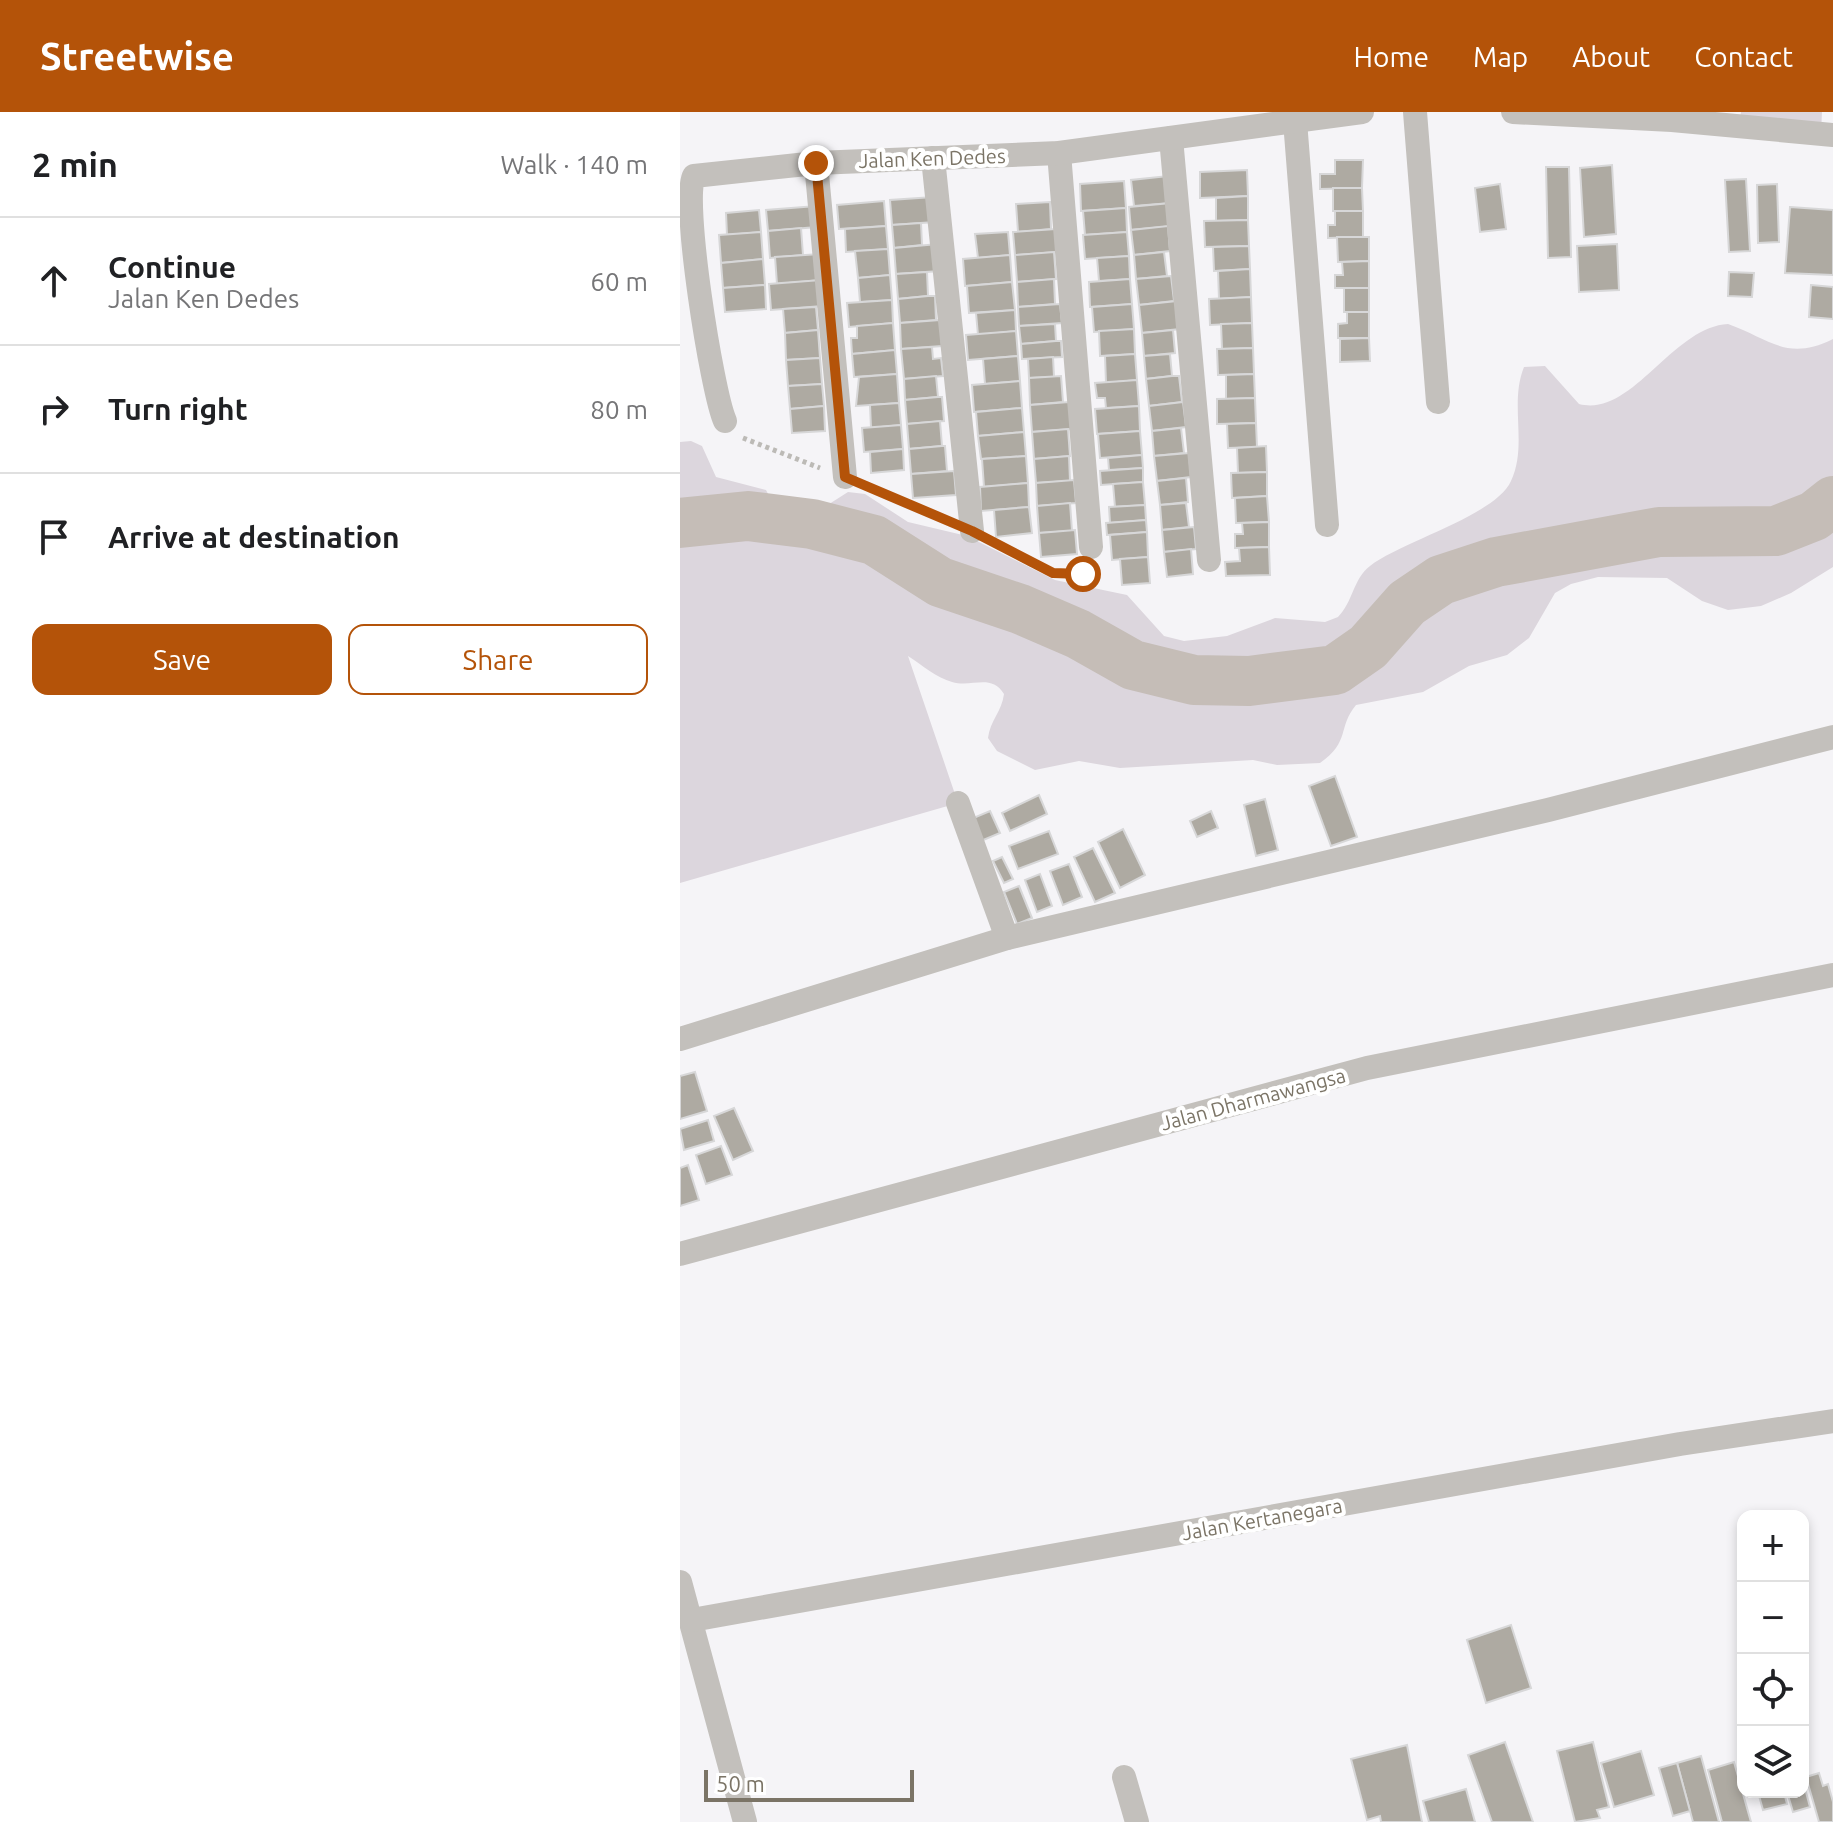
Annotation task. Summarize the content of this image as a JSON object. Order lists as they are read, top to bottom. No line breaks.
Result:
{"streets":{"street":["Jalan Ken Dedes","Jalan Dharmawangsa","Jalan Kertanegara"]},"scale_bar":"50 m","page":{"header":"Streetwise","nav":["Home","Map","About","Contact"],"heading":["2 min","Walk · 140 m"],"list":[["Continue","Jalan Ken Dedes","60 m"],["Turn right","80 m"],"Arrive at destination"],"buttons":["Save","Share"],"map_buttons":["+","−"],"scale":"50 m"}}
